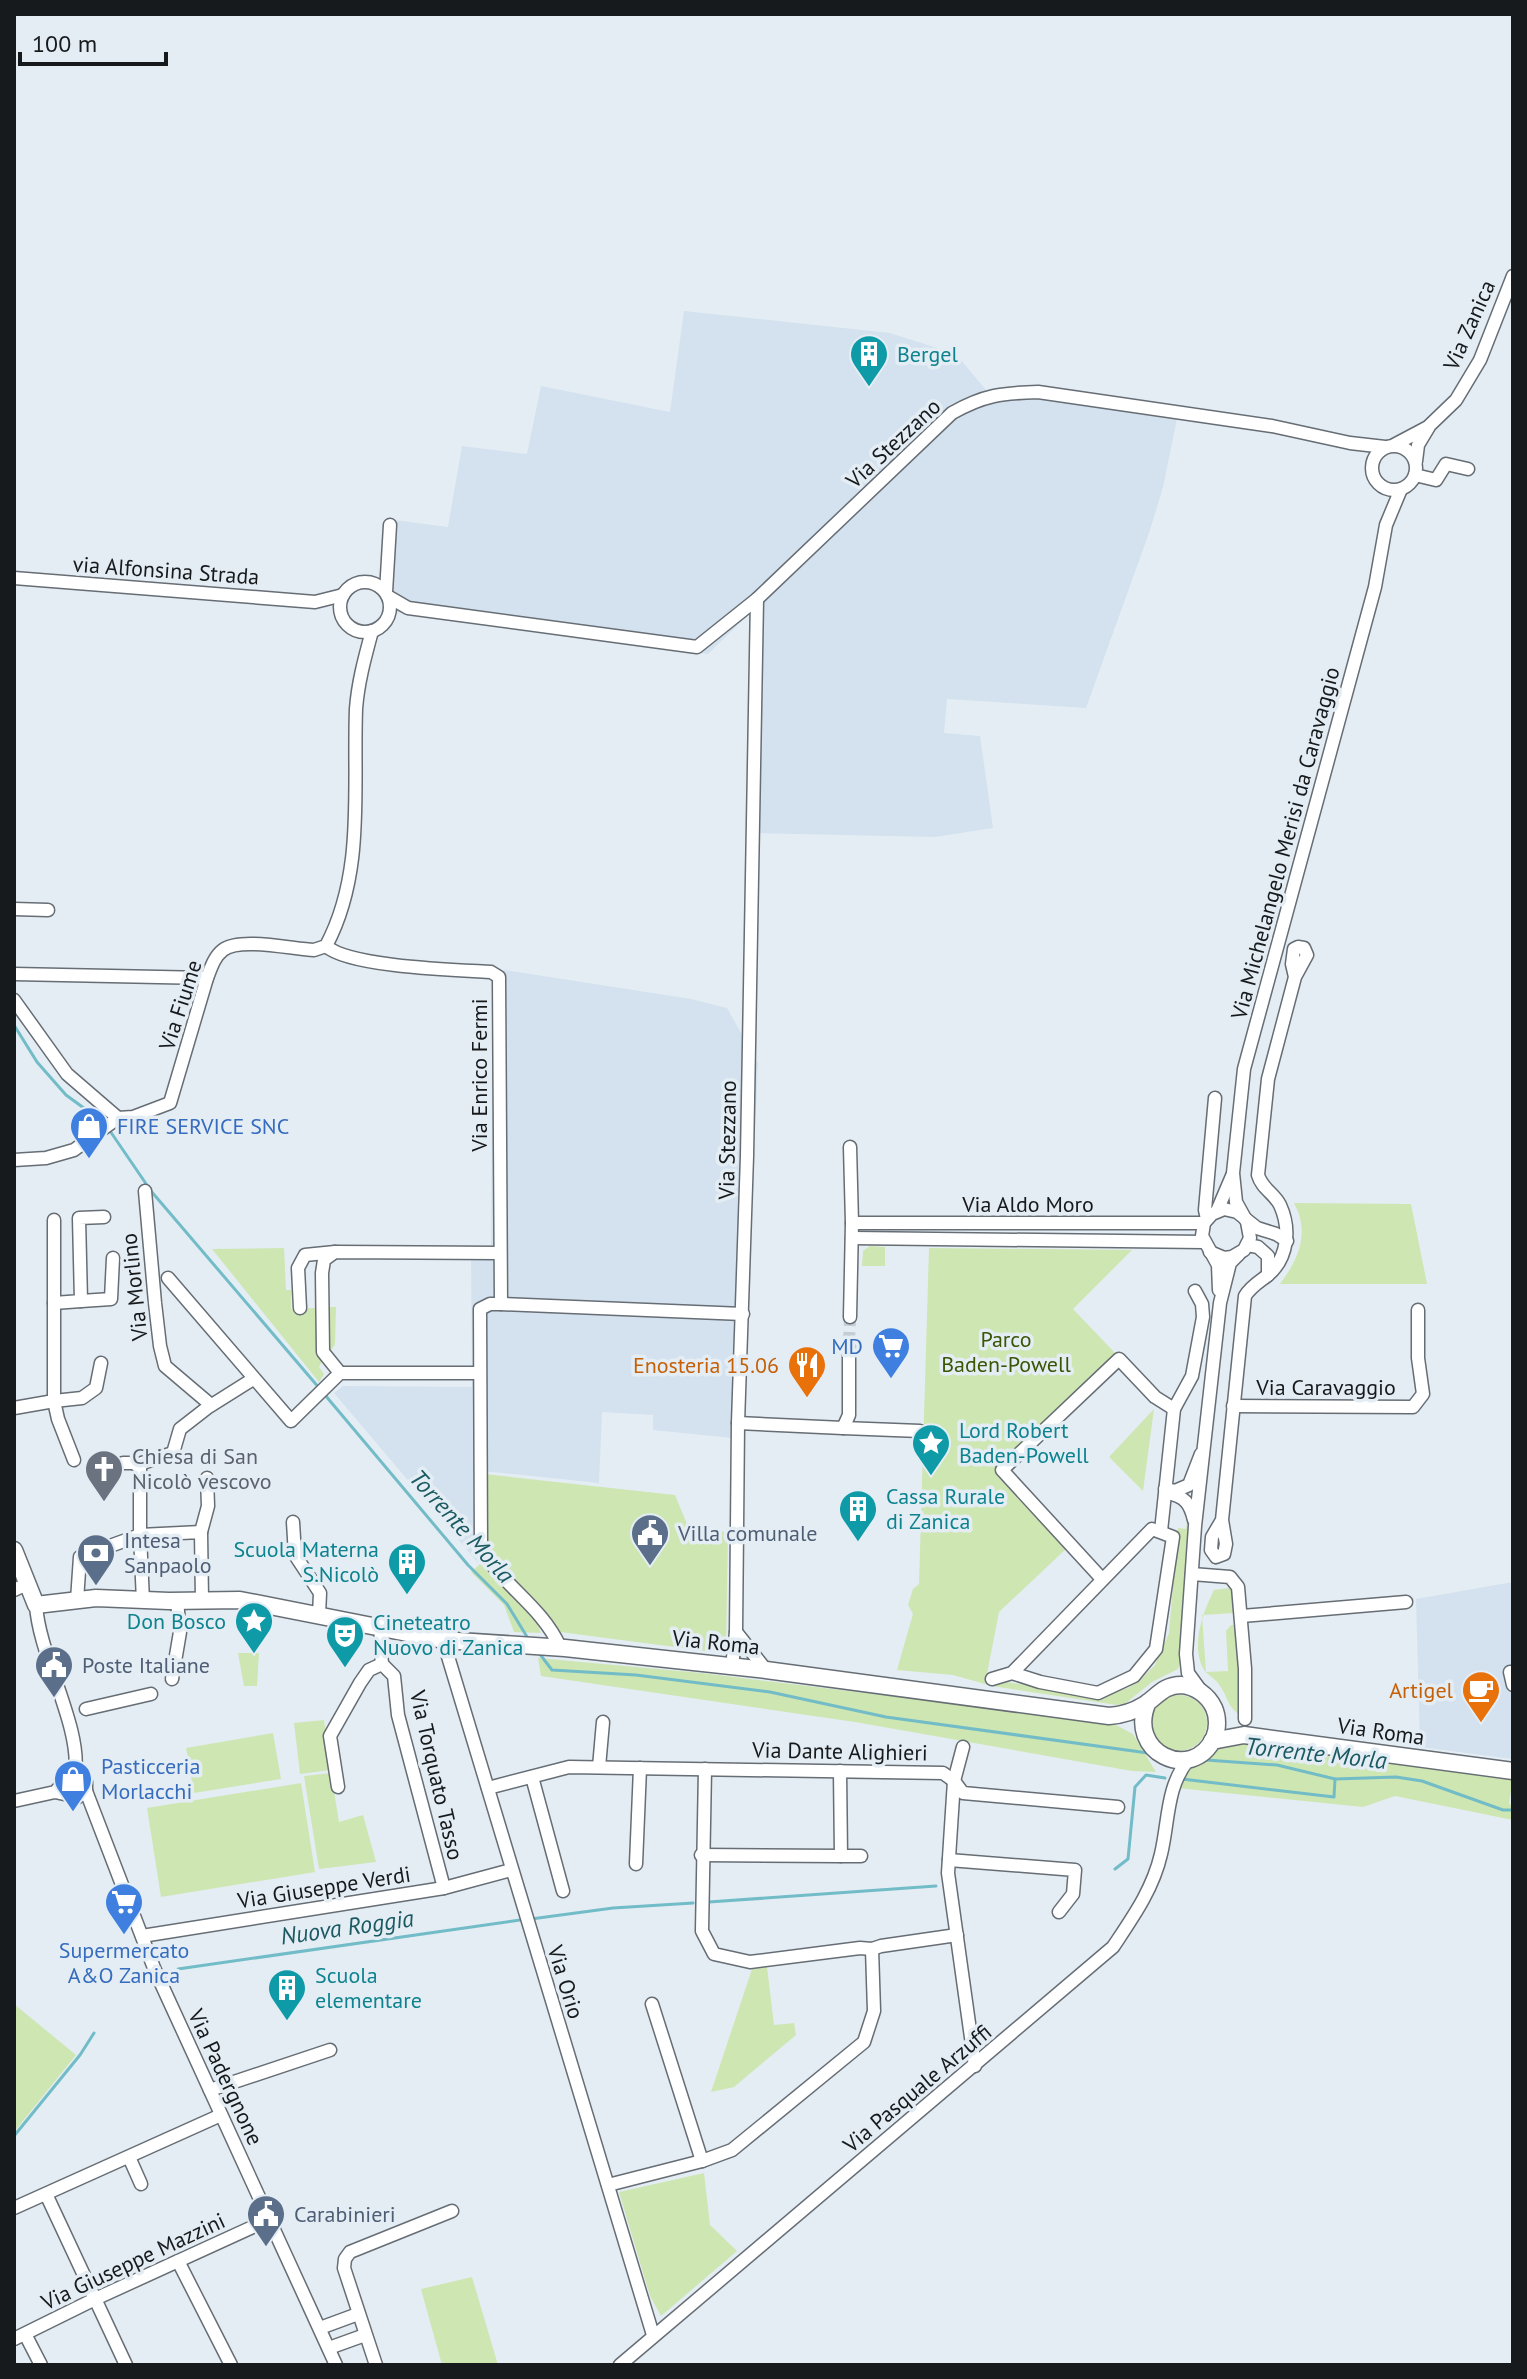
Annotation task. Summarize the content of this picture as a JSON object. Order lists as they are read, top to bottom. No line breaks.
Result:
{"streets":{"main road":["Via Roma"],"street":["Via Zanica","Via Stezzano","via Alfonsina Strada","Via Michelangelo Merisi da Caravaggio","Via Fiume","Via Enrico Fermi","Via Aldo Moro","Via Morlino","Via Caravaggio","Via Dante Alighieri","Via Torquato Tasso","Via Giuseppe Verdi","Via Orio","Via Padergnone","Via Pasquale Arzuffi","Via Giuseppe Mazzini"]},"crossings":[["Via Zanica","Via Michelangelo Merisi da Caravaggio"],["Via Stezzano","Via Roma"],["Via Michelangelo Merisi da Caravaggio","Via Aldo Moro"],["Via Michelangelo Merisi da Caravaggio","Via Roma"],["Via Michelangelo Merisi da Caravaggio","Via Pasquale Arzuffi"],["Via Fiume","Via Enrico Fermi"],["Via Roma","Via Torquato Tasso"],["Via Roma","Via Orio"],["Via Roma","Via Pasquale Arzuffi"],["Via Dante Alighieri","Via Orio"],["Via Torquato Tasso","Via Giuseppe Verdi"],["Via Giuseppe Verdi","Via Orio"],["Via Giuseppe Verdi","Via Padergnone"],["Via Orio","Via Pasquale Arzuffi"],["Via Padergnone","Via Giuseppe Mazzini"]],"water":["Torrente Morla","Nuova Roggia"],"parks":["Parco Baden-Powell"],"places":{"building":["Bergel","Cassa Rurale di Zanica","Scuola Materna S.Nicolò","Scuola elementare"],"shop":["FIRE SERVICE SNC","Pasticceria Morlacchi"],"supermarket":["MD","Supermercato A&O Zanica"],"restaurant":["Enosteria 15.06"],"place":["Lord Robert Baden-Powell","Don Bosco"],"church":["Chiesa di San Nicolò vescovo"],"public building":["Villa comunale","Poste Italiane","Carabinieri"],"bank":["Intesa Sanpaolo"],"theatre":["Cineteatro Nuovo di Zanica"],"cafe":["Artigel"]},"scale_bar":"100 m"}
